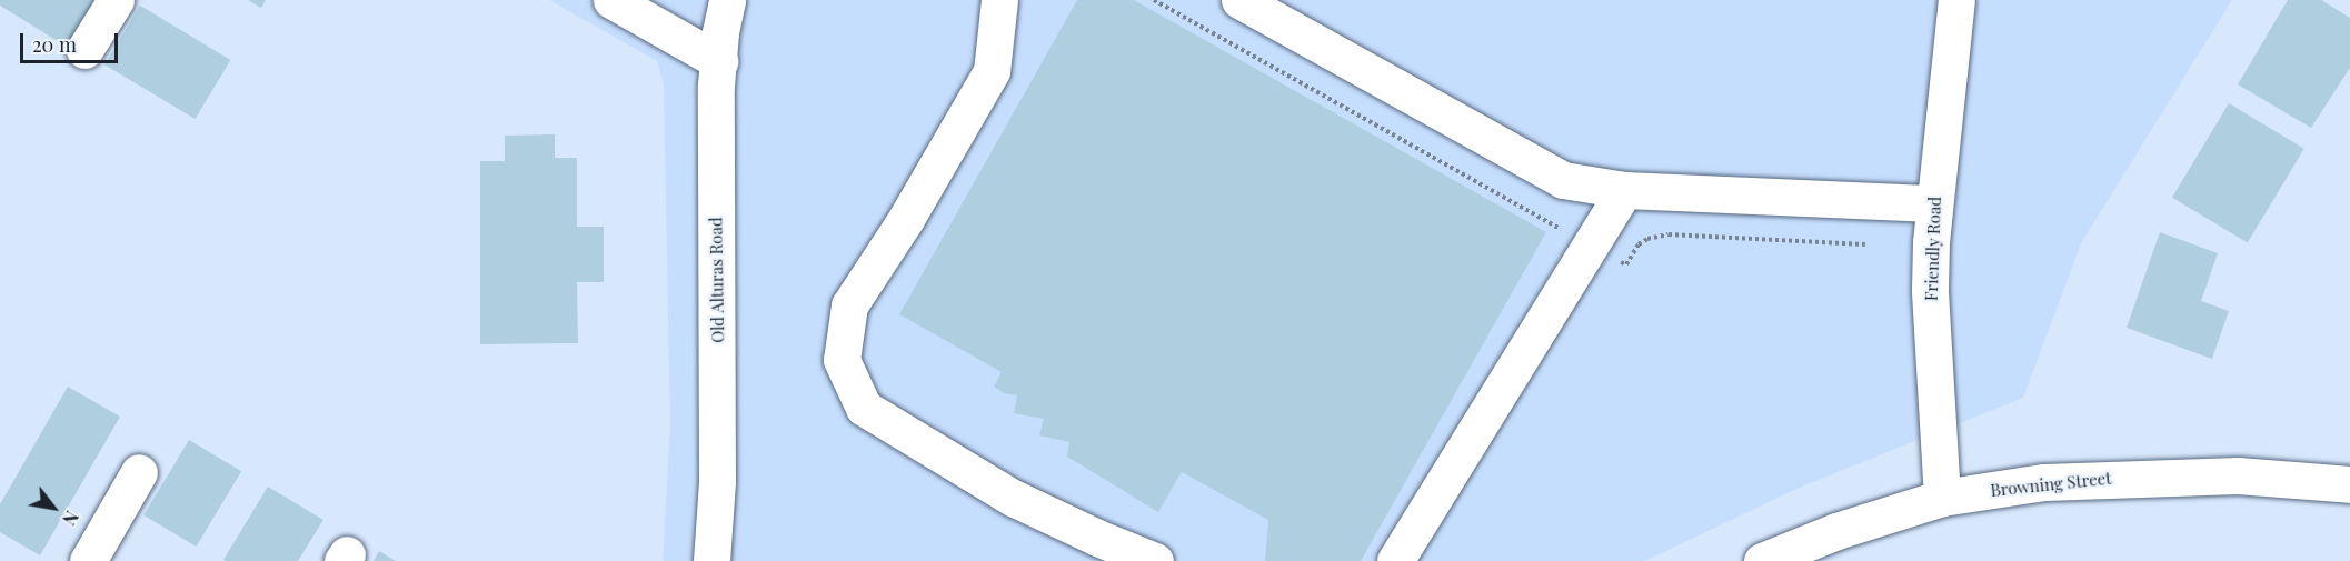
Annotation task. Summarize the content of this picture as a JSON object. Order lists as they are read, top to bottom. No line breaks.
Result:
{"streets":{"street":["Friendly Road","Old Alturas Road","Browning Street"]},"crossings":[["Friendly Road","Browning Street"]],"scale_bar":"20 m","north":"bottom right"}
